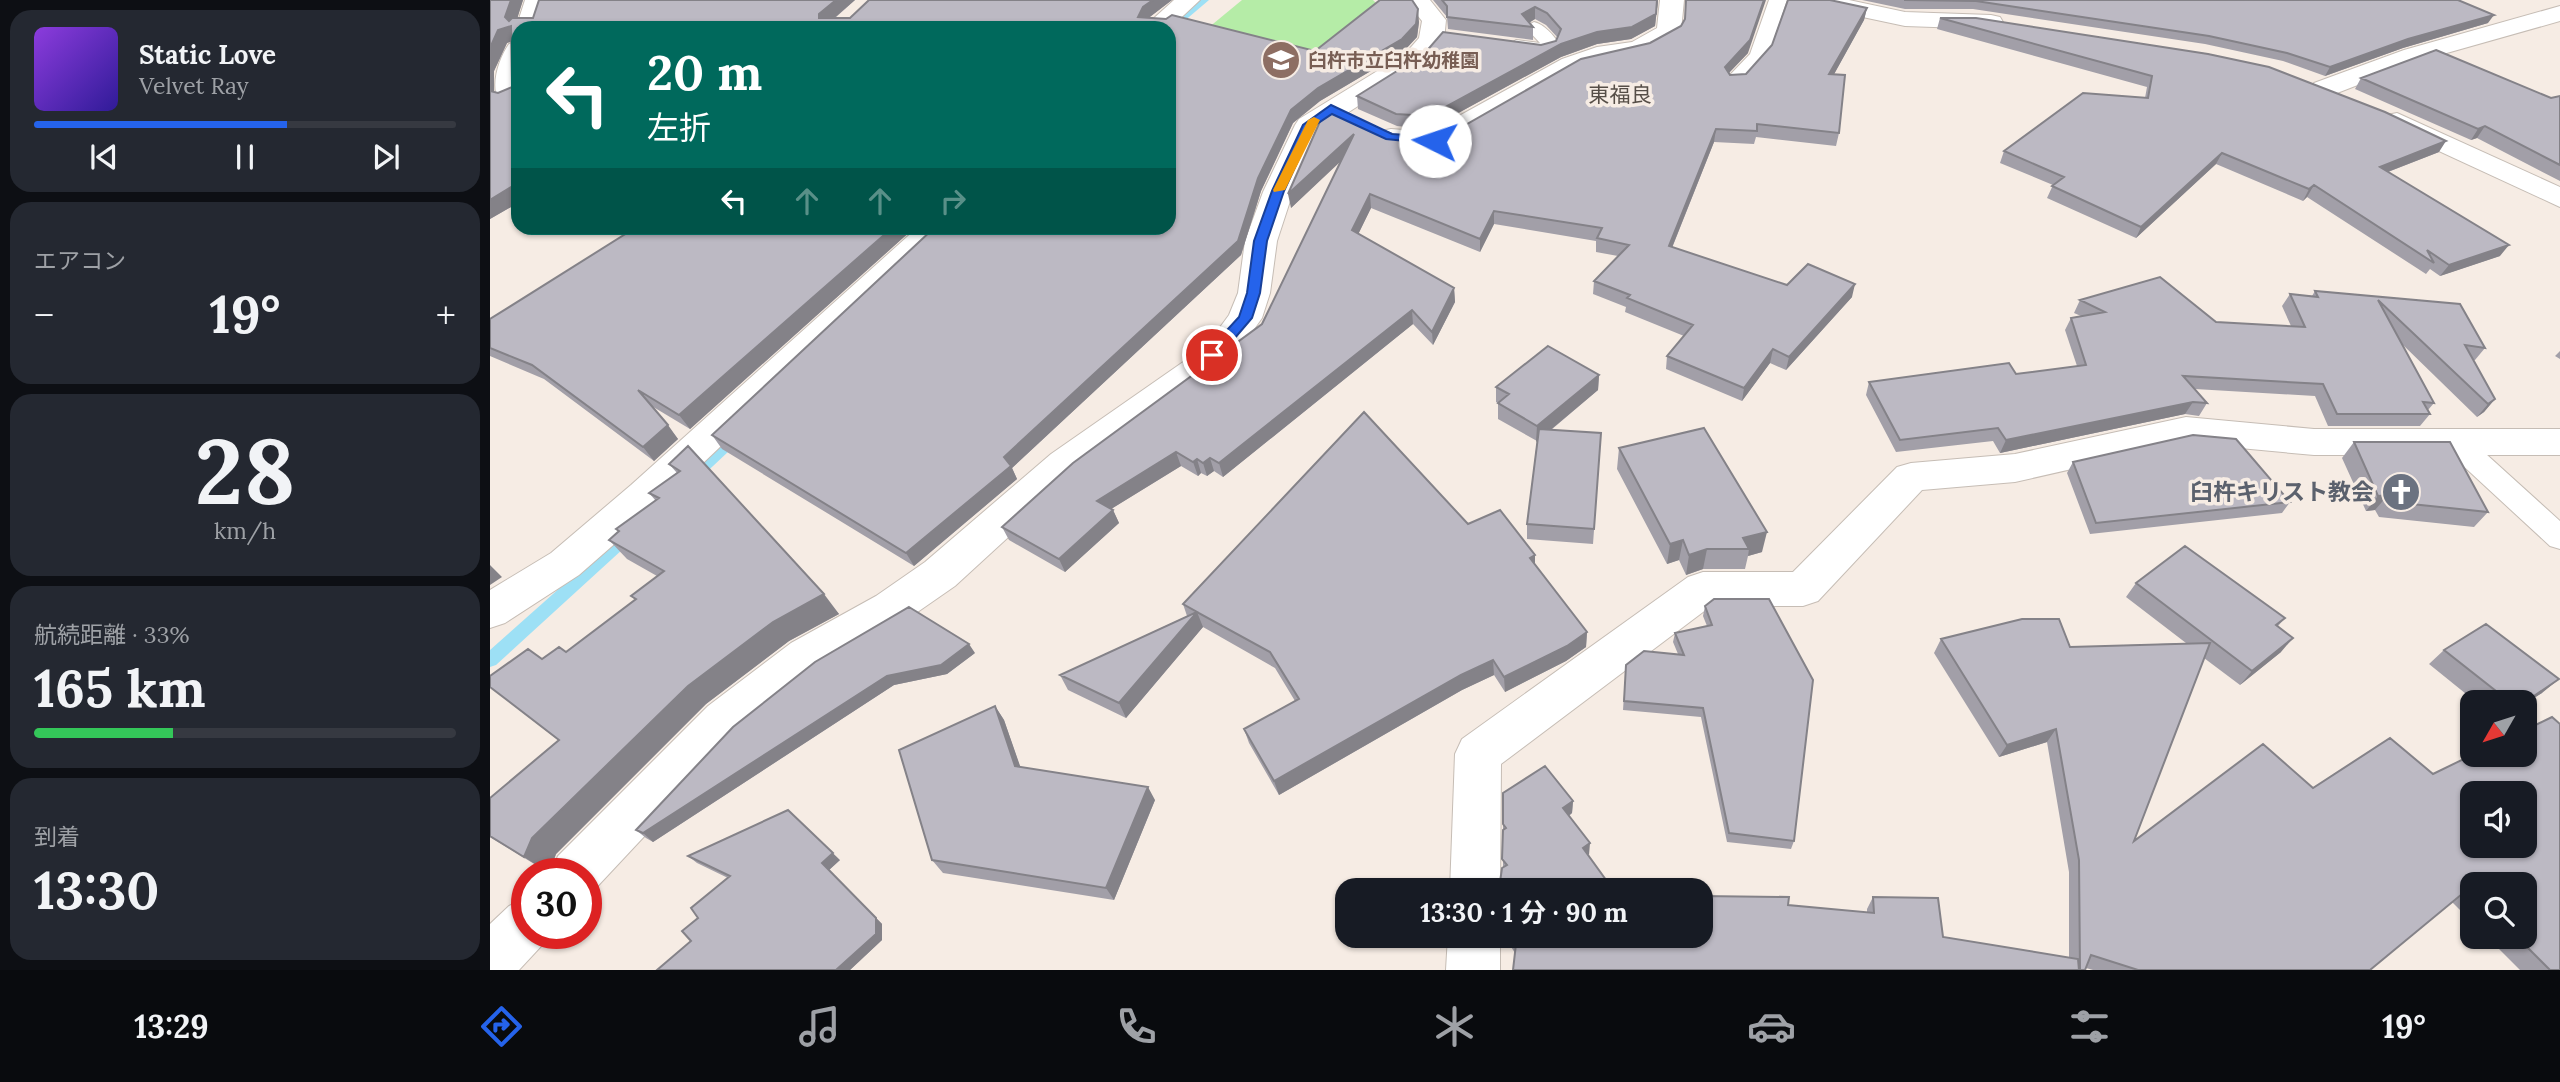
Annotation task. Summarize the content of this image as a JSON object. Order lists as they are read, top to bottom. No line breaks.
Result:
{"districts":["東福良"],"places":{"school or university":["臼杵市立臼杵幼稚園"],"church":["臼杵キリスト教会"]},"north":"bottom left","page":{"turn":["20 m","左折"],"song":["Static Love","Velvet Ray"],"tile":["エアコン",["28","km/h"],["航続距離 · 33%","165 km"],["到着","13:30"]],"heat":["−","19°","+"],"limit":"30","trip":"13:30 · 1 分 · 90 m","tabs":["13:29","19°"]}}
